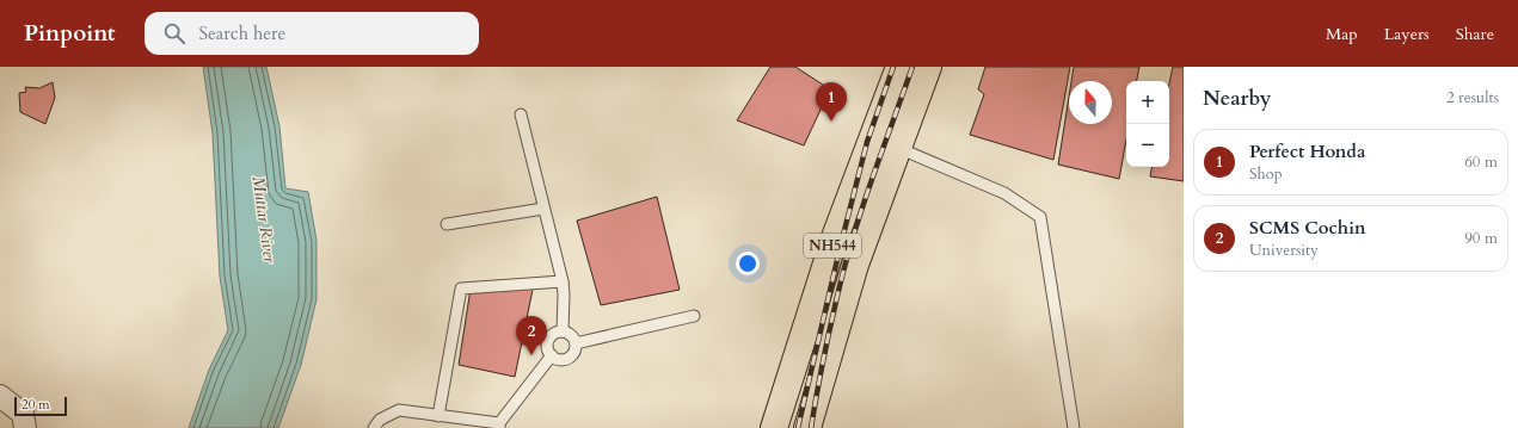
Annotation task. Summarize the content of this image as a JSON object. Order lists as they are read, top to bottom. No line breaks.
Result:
{"streets":{"highway":["NH544"]},"water":["Muttar River"],"scale_bar":"20 m","north":"top","page":{"header":"Pinpoint","search":"Search here","nav":["Map","Layers","Share"],"heading":["Nearby","2 results"],"map_buttons":["+","−"],"pins":["1","2"],"list":[{"mark":"1","name":"Perfect Honda","note":"Shop","value":"60 m"},{"mark":"2","name":"SCMS Cochin","note":"University","value":"90 m"}],"scale":"20 m"}}
